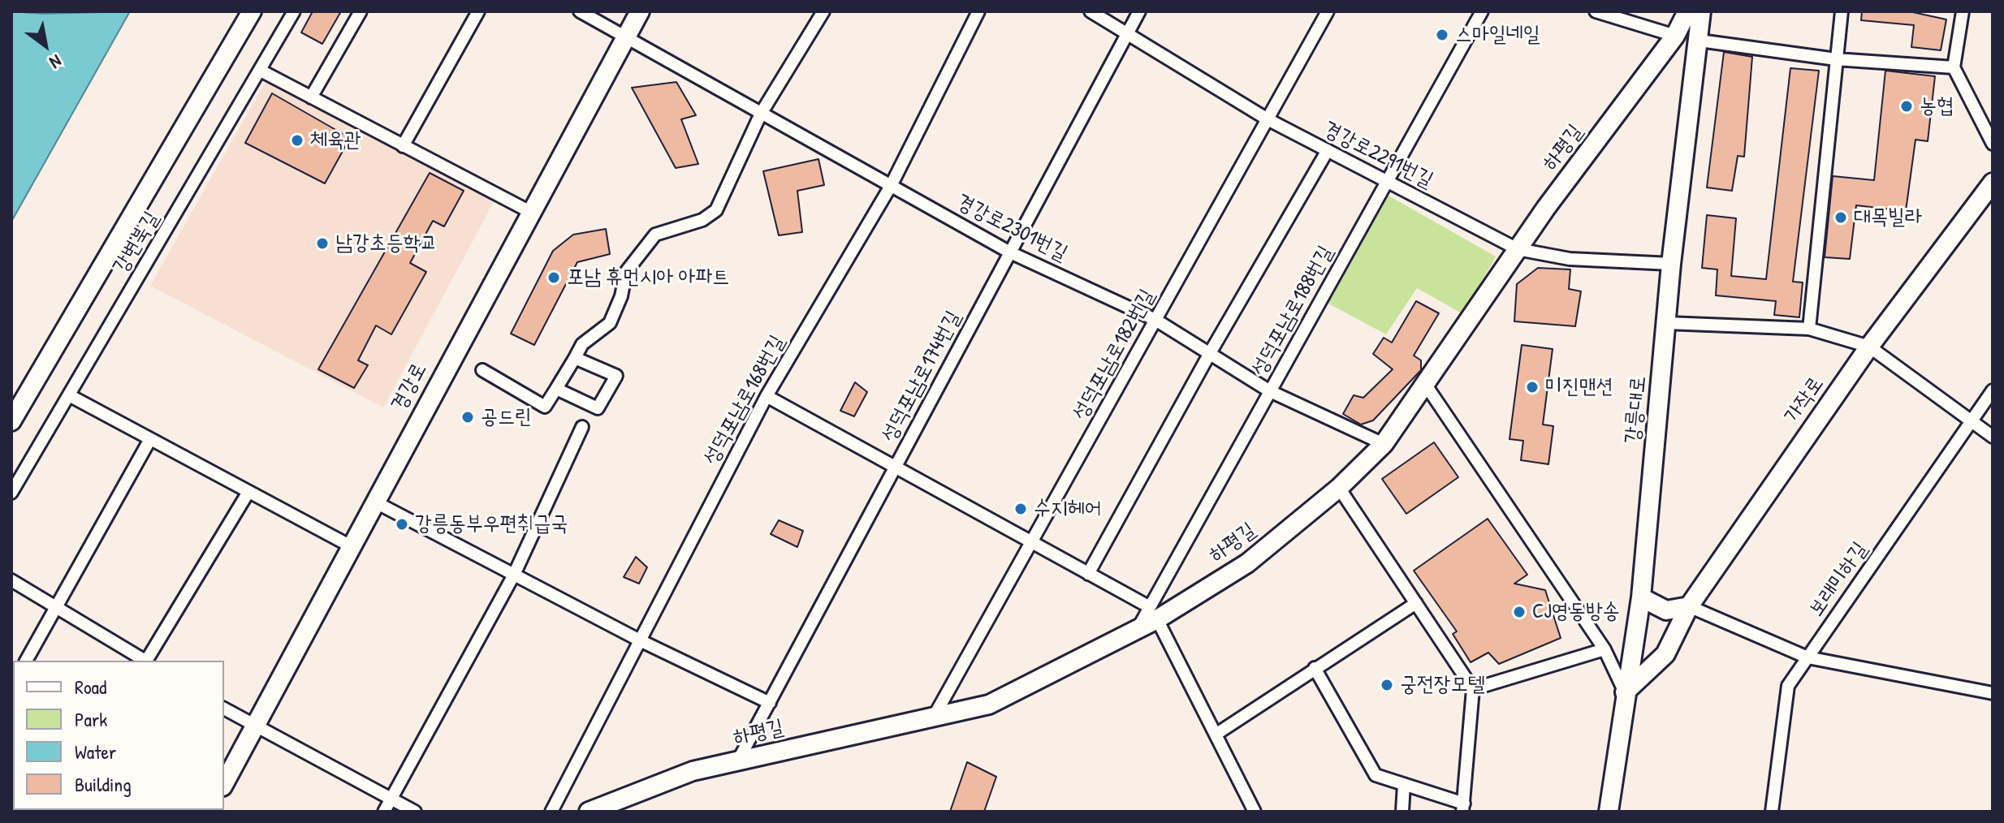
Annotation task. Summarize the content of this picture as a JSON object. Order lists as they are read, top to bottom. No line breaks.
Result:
{"streets":{"street":["하평길","경강로2291번길","경강로2301번길","강변북길","성덕포남로188번길","성덕포남로182번길","성덕포남로174번길","경강로","성덕포남로168번길","가작로","강릉대로","보래미하길"]},"crossings":[["하평길","경강로2291번길"],["하평길","경강로2301번길"],["하평길","성덕포남로188번길"],["하평길","성덕포남로182번길"],["하평길","성덕포남로174번길"],["경강로2291번길","성덕포남로188번길"],["경강로2291번길","성덕포남로182번길"],["경강로2291번길","성덕포남로174번길"],["경강로2291번길","강릉대로"],["경강로2301번길","성덕포남로188번길"],["경강로2301번길","성덕포남로182번길"],["경강로2301번길","성덕포남로174번길"],["경강로2301번길","경강로"],["경강로2301번길","성덕포남로168번길"],["가작로","강릉대로"]],"places":["스마일네일","농협","체육관","대목빌라","남강초등학교","포남 휴먼시아 아파트","미진맨션","공드린","수지헤어","강릉동부우편취급국","CJ영동방송","궁전장모텔"],"legend":["Road","Park","Water","Building"],"north":"bottom right"}
